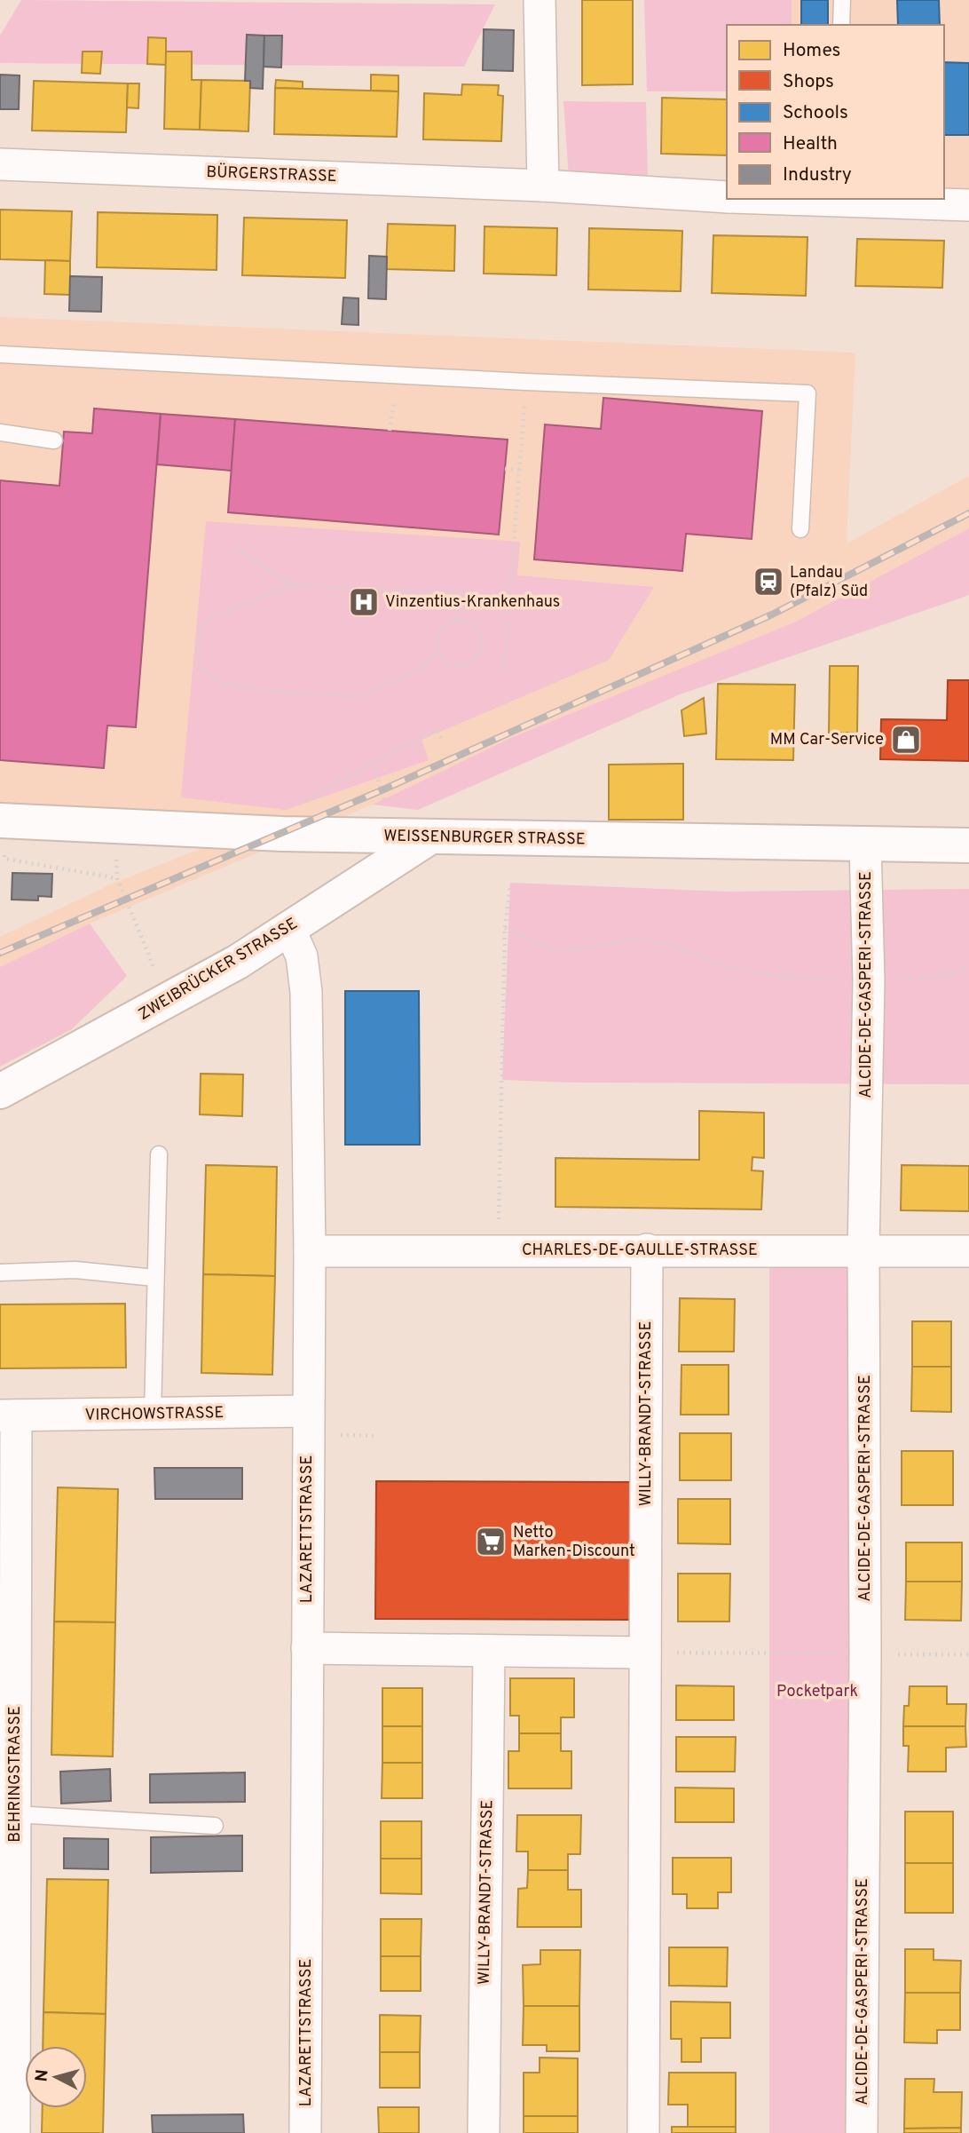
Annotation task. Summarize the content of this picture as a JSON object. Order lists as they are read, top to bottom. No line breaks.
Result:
{"streets":{"street":["BÜRGERSTRASSE","WEISSENBURGER STRASSE","ZWEIBRÜCKER STRASSE","ALCIDE-DE-GASPERI-STRASSE","CHARLES-DE-GAULLE-STRASSE","WILLY-BRANDT-STRASSE","VIRCHOWSTRASSE","LAZARETTSTRASSE","BEHRINGSTRASSE"]},"crossings":[["WEISSENBURGER STRASSE","ZWEIBRÜCKER STRASSE"],["WEISSENBURGER STRASSE","ALCIDE-DE-GASPERI-STRASSE"],["ZWEIBRÜCKER STRASSE","LAZARETTSTRASSE"],["ALCIDE-DE-GASPERI-STRASSE","CHARLES-DE-GAULLE-STRASSE"],["CHARLES-DE-GAULLE-STRASSE","WILLY-BRANDT-STRASSE"],["CHARLES-DE-GAULLE-STRASSE","LAZARETTSTRASSE"],["VIRCHOWSTRASSE","LAZARETTSTRASSE"],["VIRCHOWSTRASSE","BEHRINGSTRASSE"]],"parks":["Pocketpark"],"places":{"station":["Landau (Pfalz) Süd"],"hospital":["Vinzentius-Krankenhaus"],"shop":["MM Car-Service"],"supermarket":["Netto Marken-Discount"]},"legend":["Homes","Shops","Schools","Health","Industry"],"north":"left"}
